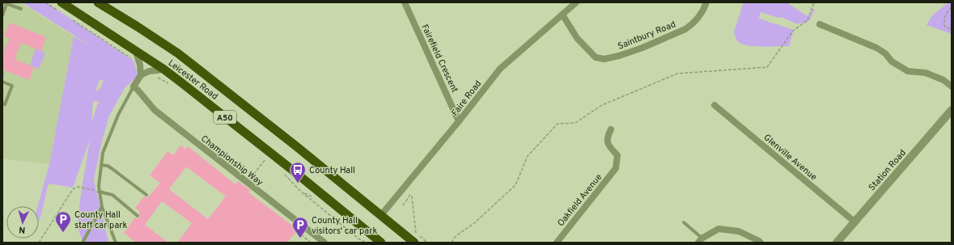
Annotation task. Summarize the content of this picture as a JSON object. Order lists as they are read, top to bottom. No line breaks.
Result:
{"streets":{"highway":["Leicester Road","A50"],"street":["Saintbury Road","Fairefield Crescent","Faire Road","Glenville Avenue","Championship Way","Station Road","Oakfield Avenue"]},"crossings":[["Saintbury Road","Faire Road"],["Fairefield Crescent","Faire Road"],["Leicester Road","Faire Road"],["Glenville Avenue","Station Road"]],"places":{"bus stop":["County Hall"],"parking":["County Hall staff car park","County Hall visitors' car park"]},"north":"bottom"}
